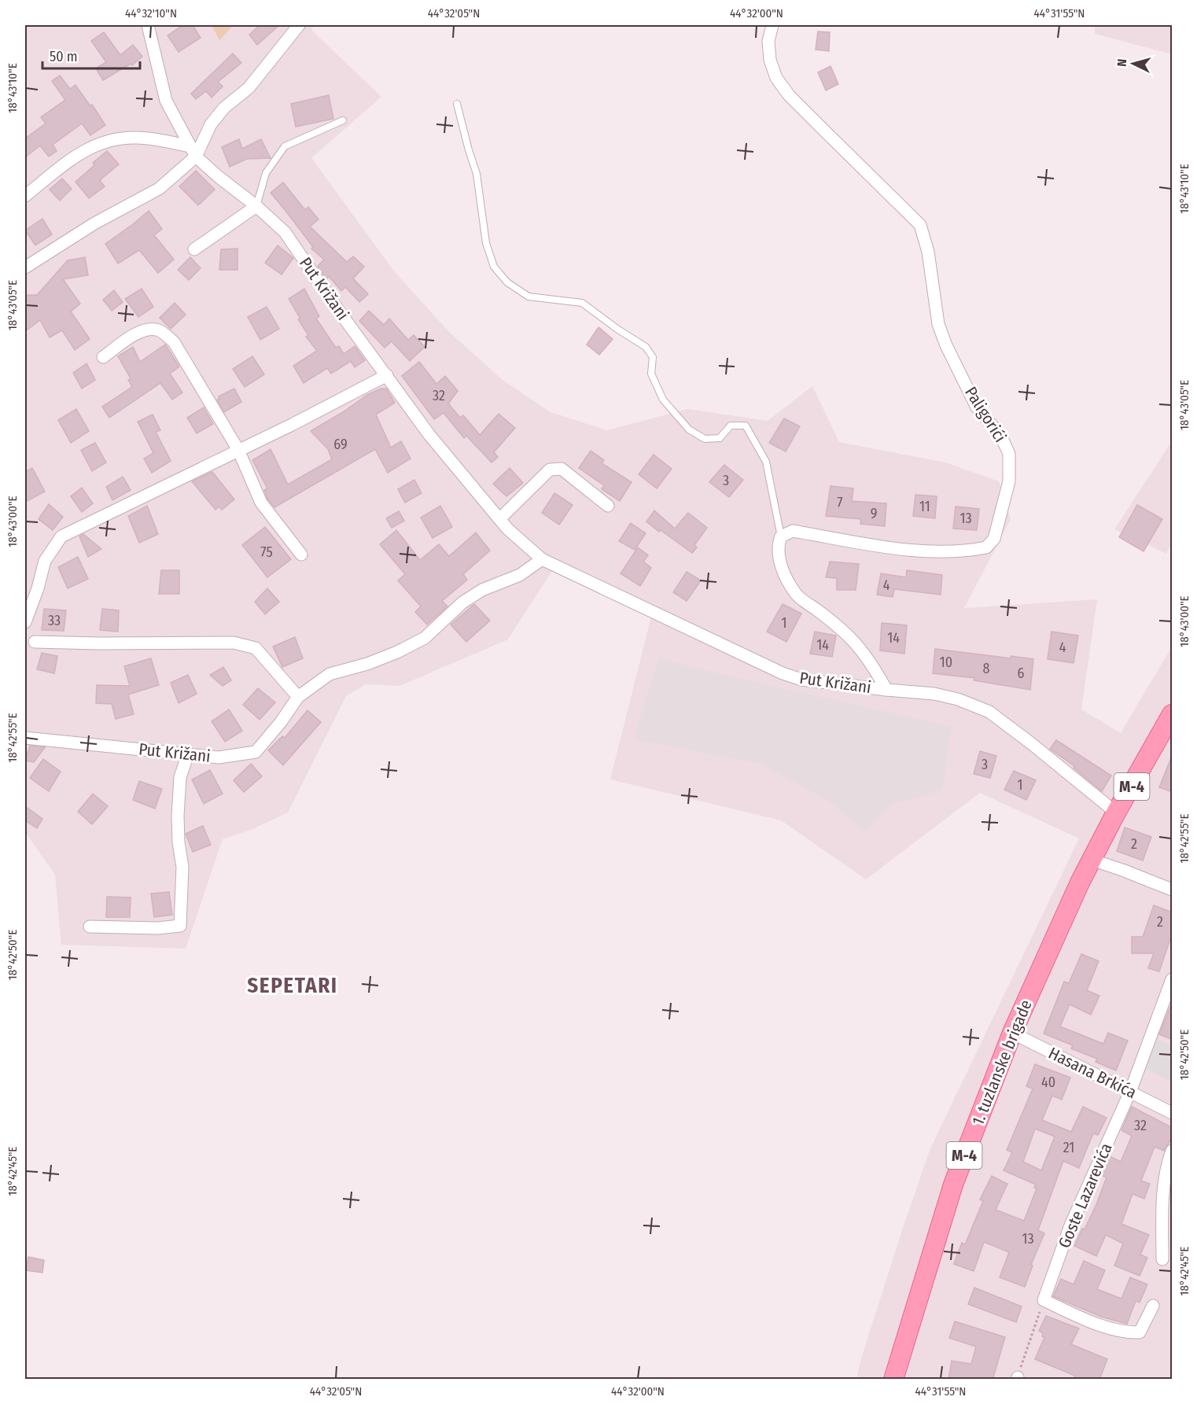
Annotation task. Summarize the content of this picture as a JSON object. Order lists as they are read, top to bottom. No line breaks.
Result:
{"streets":{"main road":["M-4","1. tuzlanske brigade"],"street":["Put Križani","Paligorići","Hasana Brkića","Goste Lazarevića"]},"crossings":[["Put Križani","M-4"],["M-4","1. tuzlanske brigade"],["1. tuzlanske brigade","Hasana Brkića"],["Hasana Brkića","Goste Lazarevića"]],"districts":["SEPETARI"],"house_numbers":["32","69","3","7","11","9","13","75","4","33","1","14","14","4","10","8","6","3","1","2","2","40","32","21","13"],"scale_bar":"50 m","north":"left","coordinates":["44°32'10\"N","44°32'05\"N","44°32'00\"N","44°31'55\"N","18°43'10\"E","18°43'05\"E","18°43'00\"E","18°42'55\"E","18°42'50\"E","18°42'45\"E"]}
